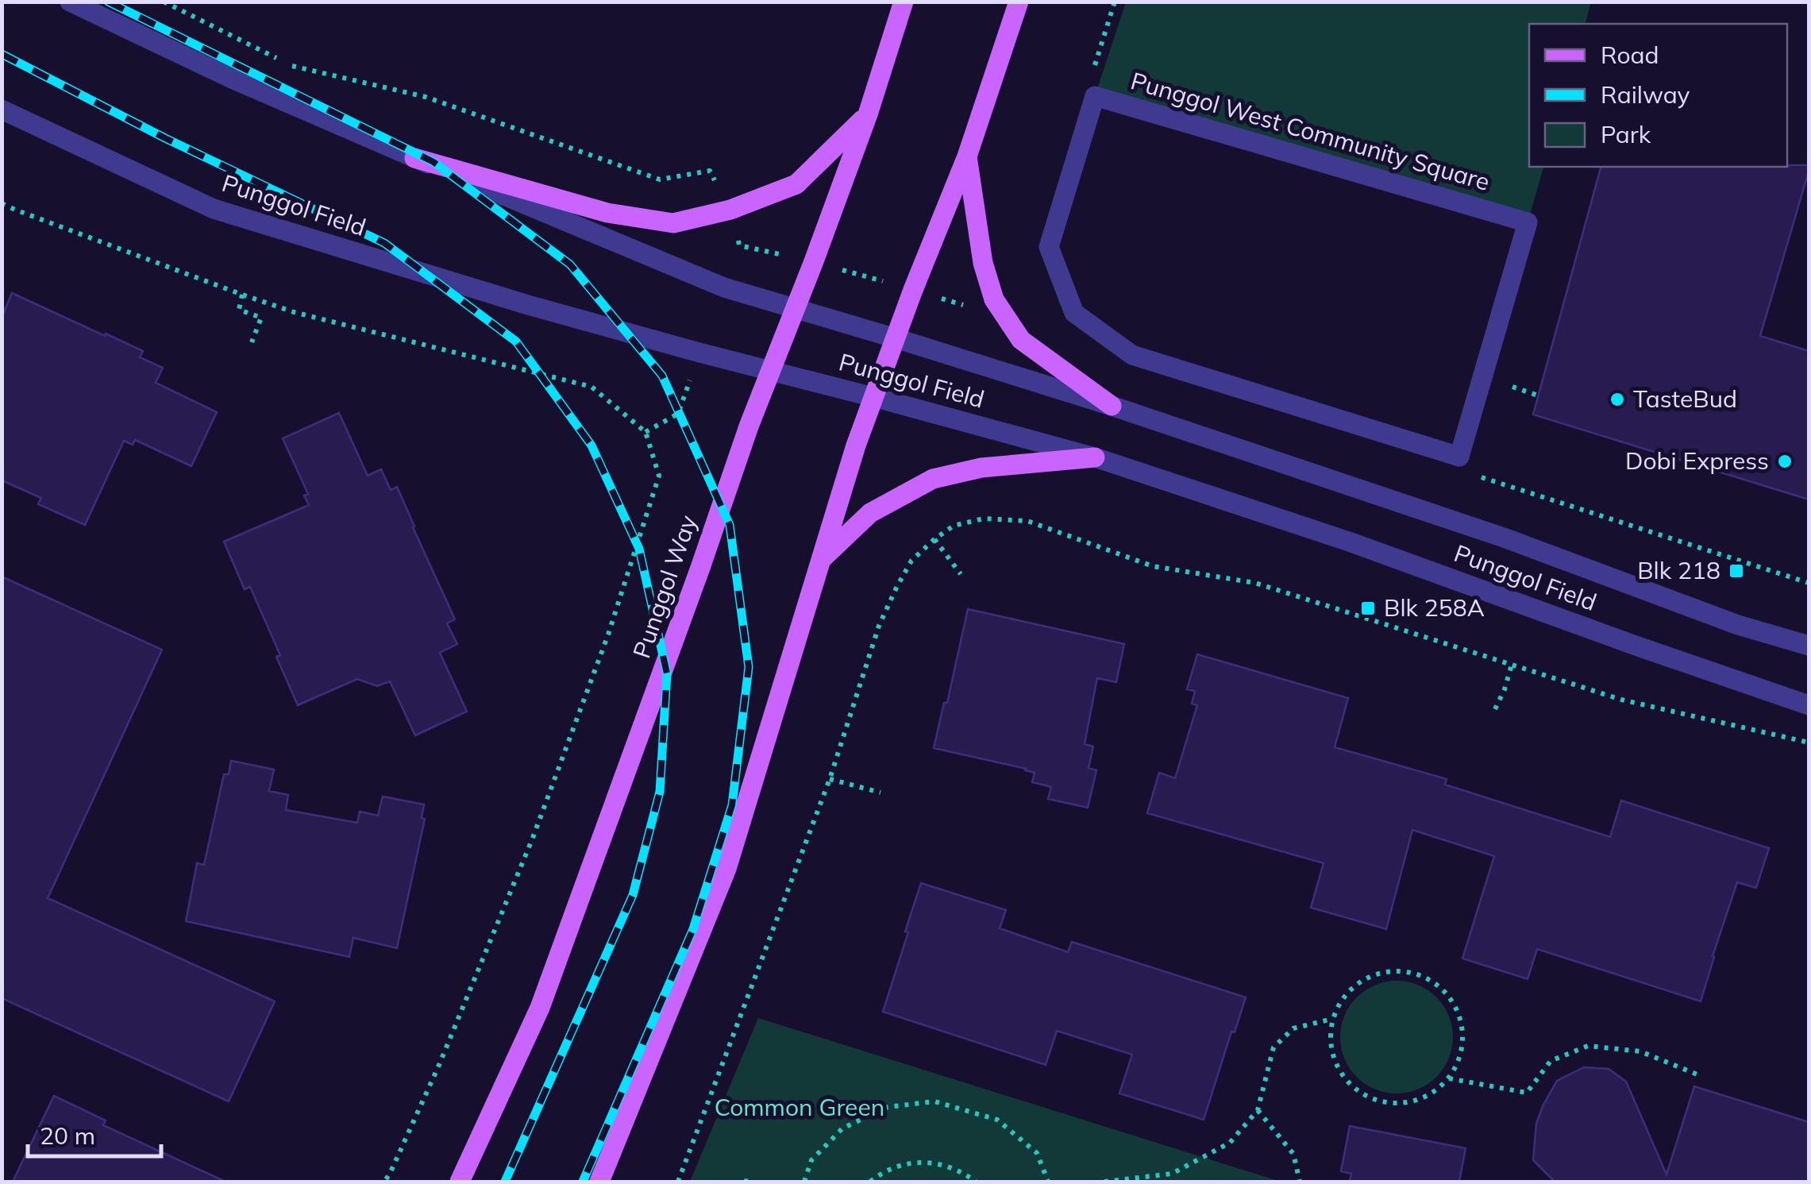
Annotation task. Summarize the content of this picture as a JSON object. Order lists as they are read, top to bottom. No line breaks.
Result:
{"streets":{"main road":["Punggol Way"],"street":["Punggol West Community Square","Punggol Field"]},"crossings":[["Punggol Field","Punggol Way"]],"parks":["Common Green"],"places":{"other":["TasteBud","Dobi Express"],"transit":["Blk 218","Blk 258A"]},"legend":["Road","Railway","Park"],"scale_bar":"20 m"}
